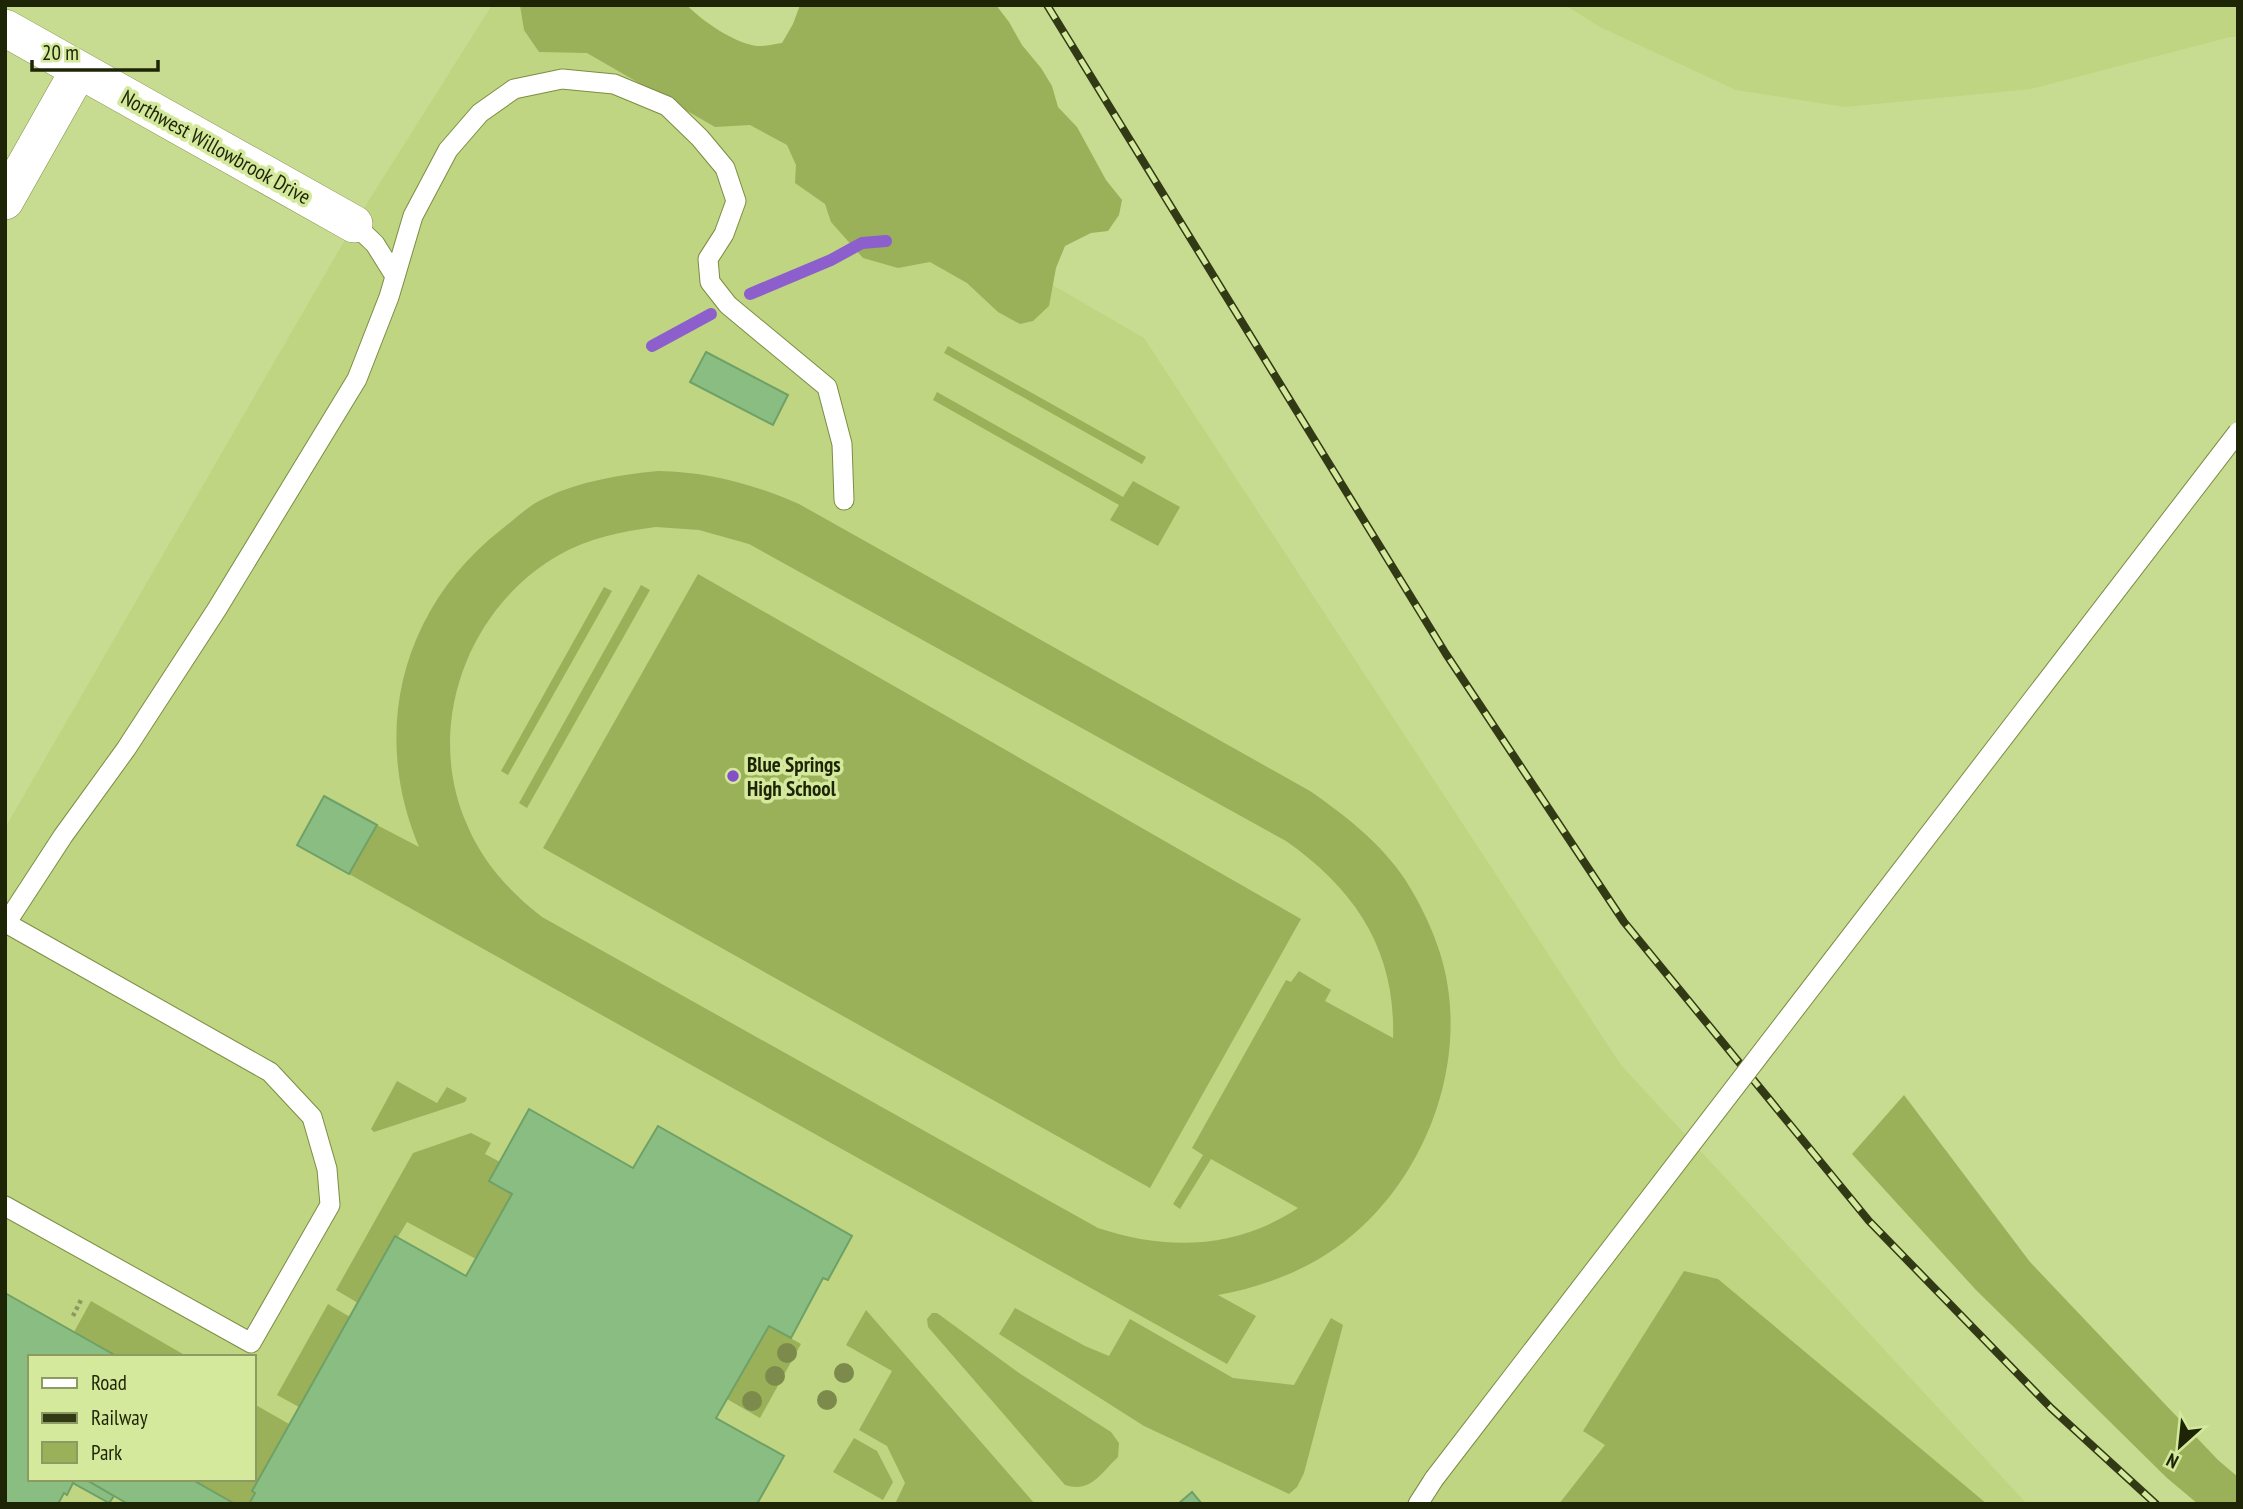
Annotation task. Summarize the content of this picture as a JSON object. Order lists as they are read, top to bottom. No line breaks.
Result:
{"streets":{"street":["Northwest Willowbrook Drive"]},"places":["Blue Springs High School"],"legend":["Road","Railway","Park"],"scale_bar":"20 m","north":"bottom left"}
